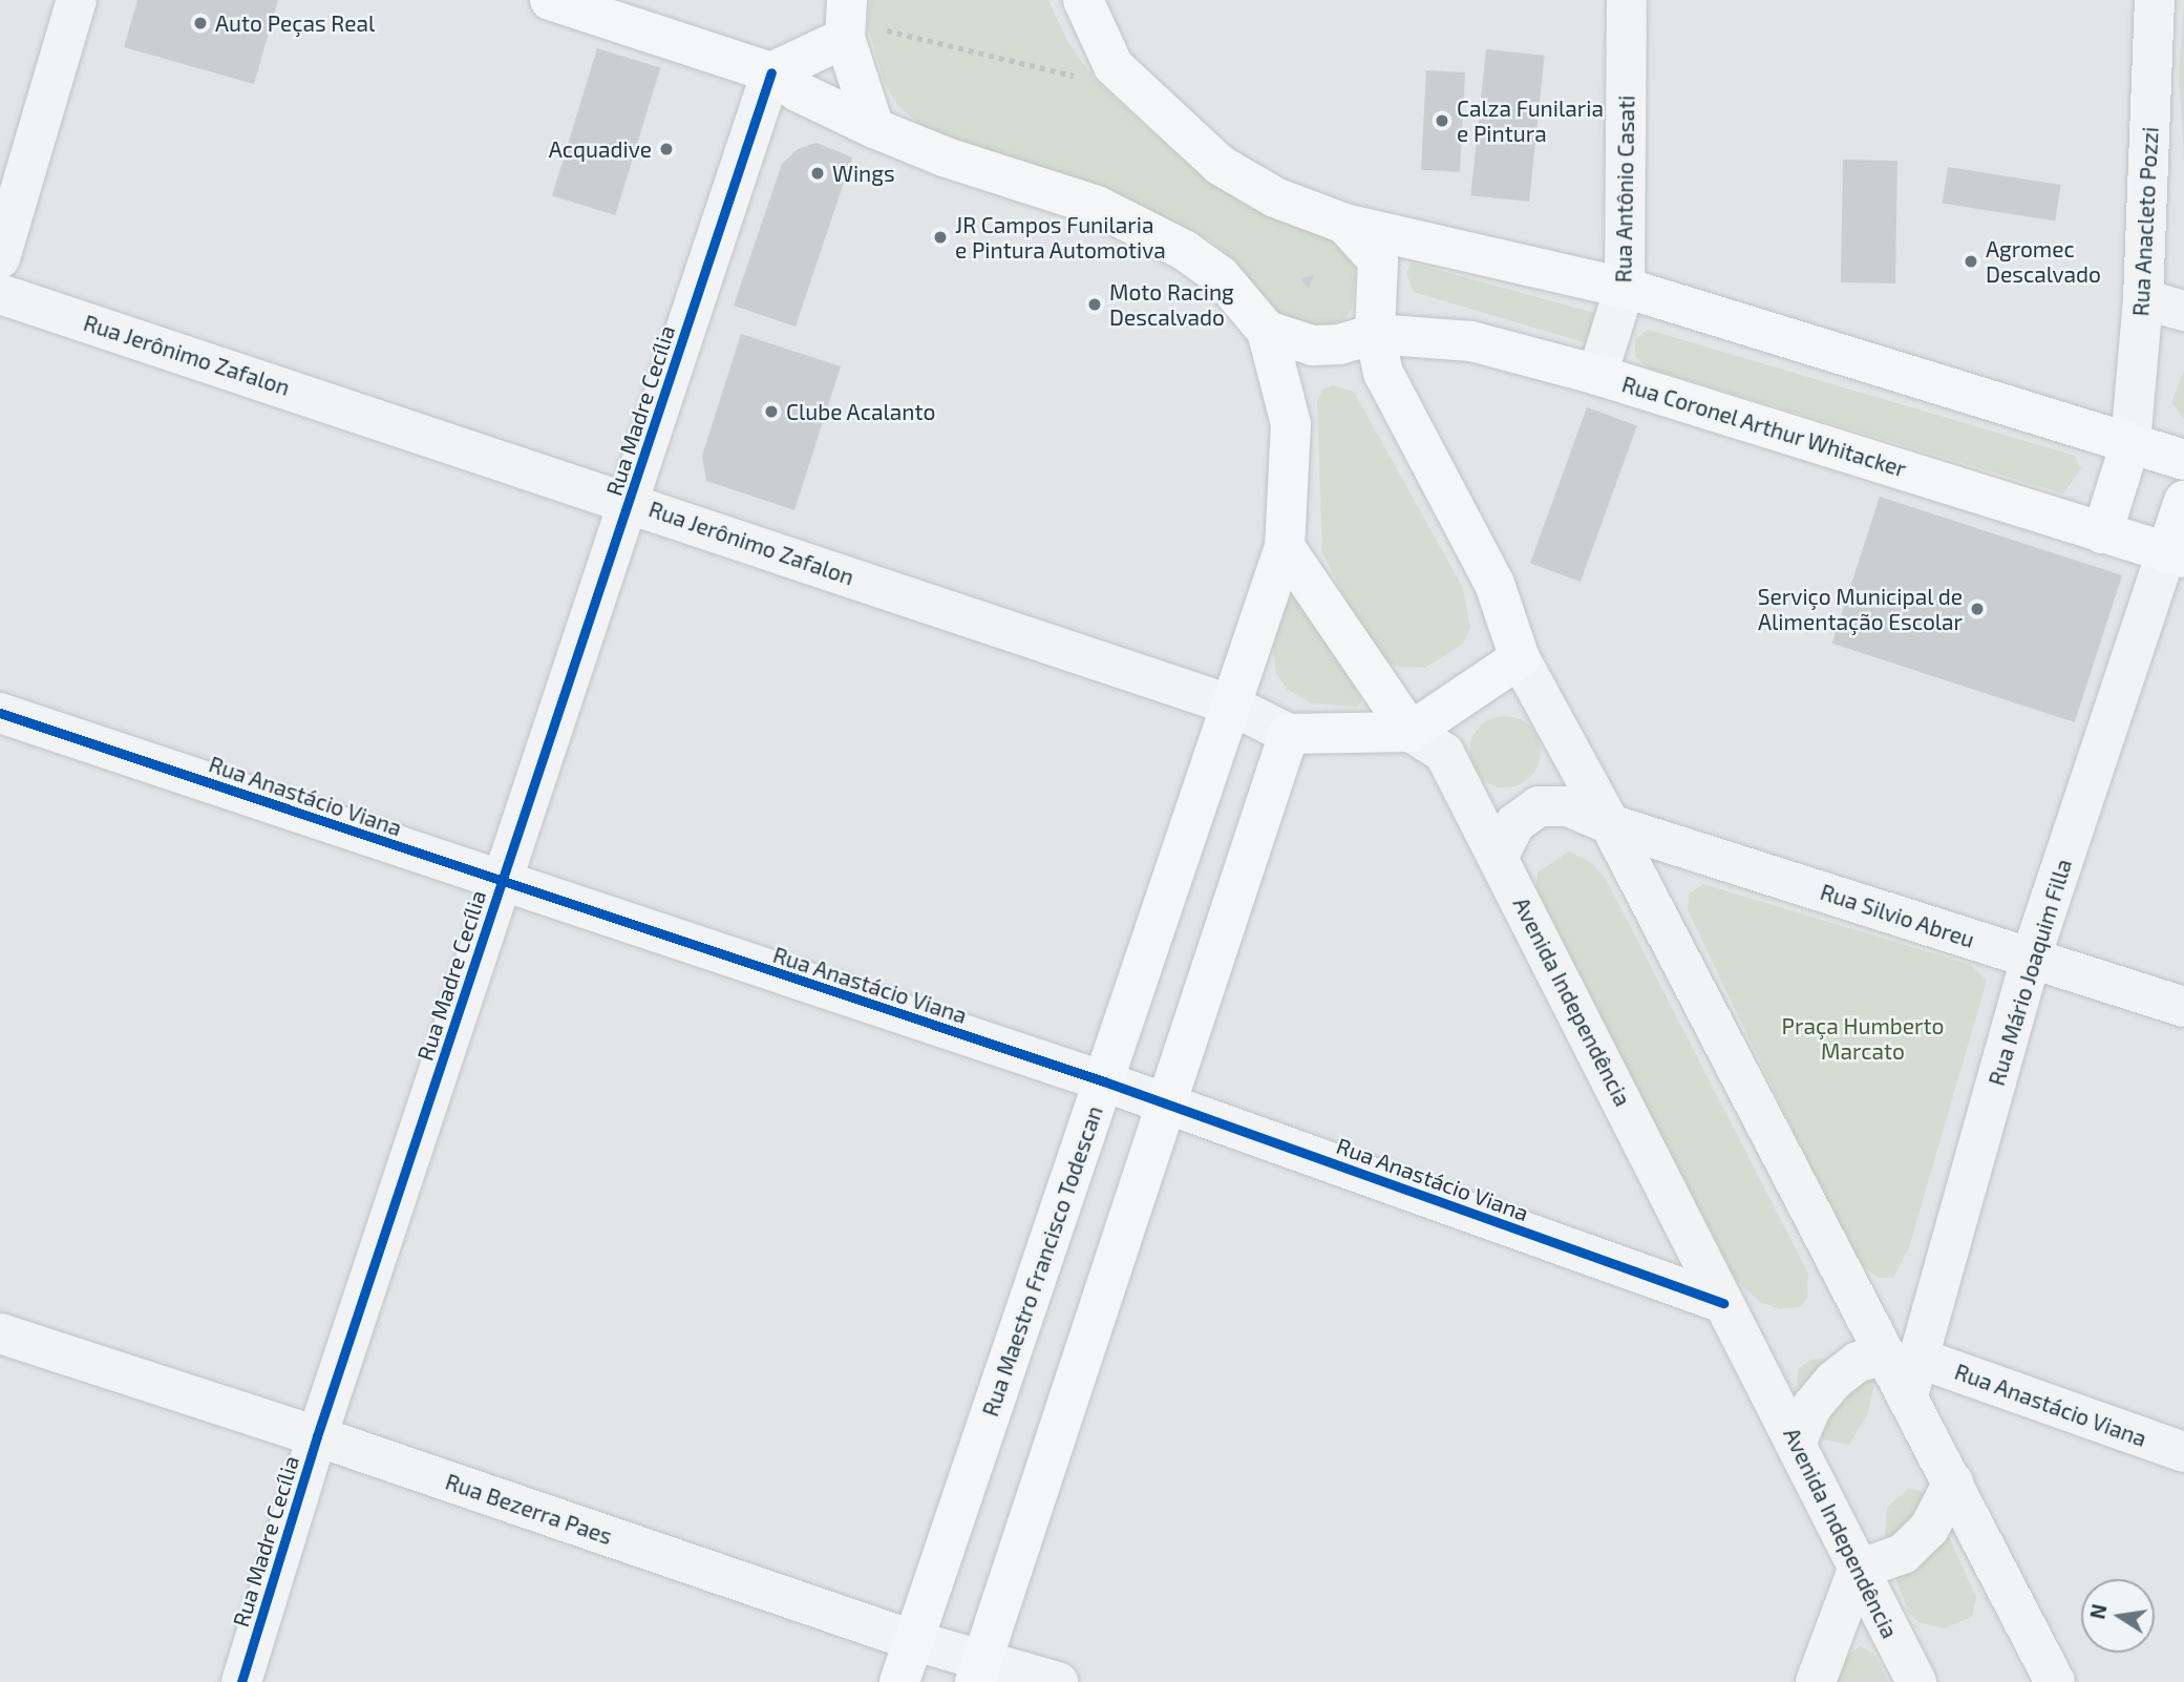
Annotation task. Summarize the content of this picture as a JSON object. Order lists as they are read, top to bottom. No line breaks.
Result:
{"streets":{"main road":["Rua Coronel Arthur Whitacker","Avenida Independência","Rua Maestro Francisco Todescan"],"street":["Rua Antônio Casati","Rua Anacleto Pozzi","Rua Jerônimo Zafalon","Rua Madre Cecília","Rua Anastácio Viana","Rua Silvio Abreu","Rua Mário Joaquim Filla","Rua Bezerra Paes"]},"crossings":[["Rua Antônio Casati","Rua Coronel Arthur Whitacker"],["Rua Jerônimo Zafalon","Rua Madre Cecília"],["Rua Jerônimo Zafalon","Rua Maestro Francisco Todescan"],["Rua Madre Cecília","Rua Anastácio Viana"],["Rua Madre Cecília","Rua Bezerra Paes"],["Rua Coronel Arthur Whitacker","Rua Mário Joaquim Filla"],["Rua Anastácio Viana","Rua Mário Joaquim Filla"],["Rua Anastácio Viana","Avenida Independência"],["Rua Anastácio Viana","Rua Maestro Francisco Todescan"],["Rua Silvio Abreu","Rua Mário Joaquim Filla"],["Rua Silvio Abreu","Avenida Independência"],["Avenida Independência","Rua Maestro Francisco Todescan"],["Rua Maestro Francisco Todescan","Rua Bezerra Paes"]],"parks":["Praça Humberto Marcato"],"places":["Auto Peças Real","Calza Funilaria e Pintura","Acquadive","Wings","JR Campos Funilaria e Pintura Automotiva","Agromec Descalvado","Moto Racing Descalvado","Clube Acalanto","Serviço Municipal de Alimentação Escolar"],"north":"left"}
